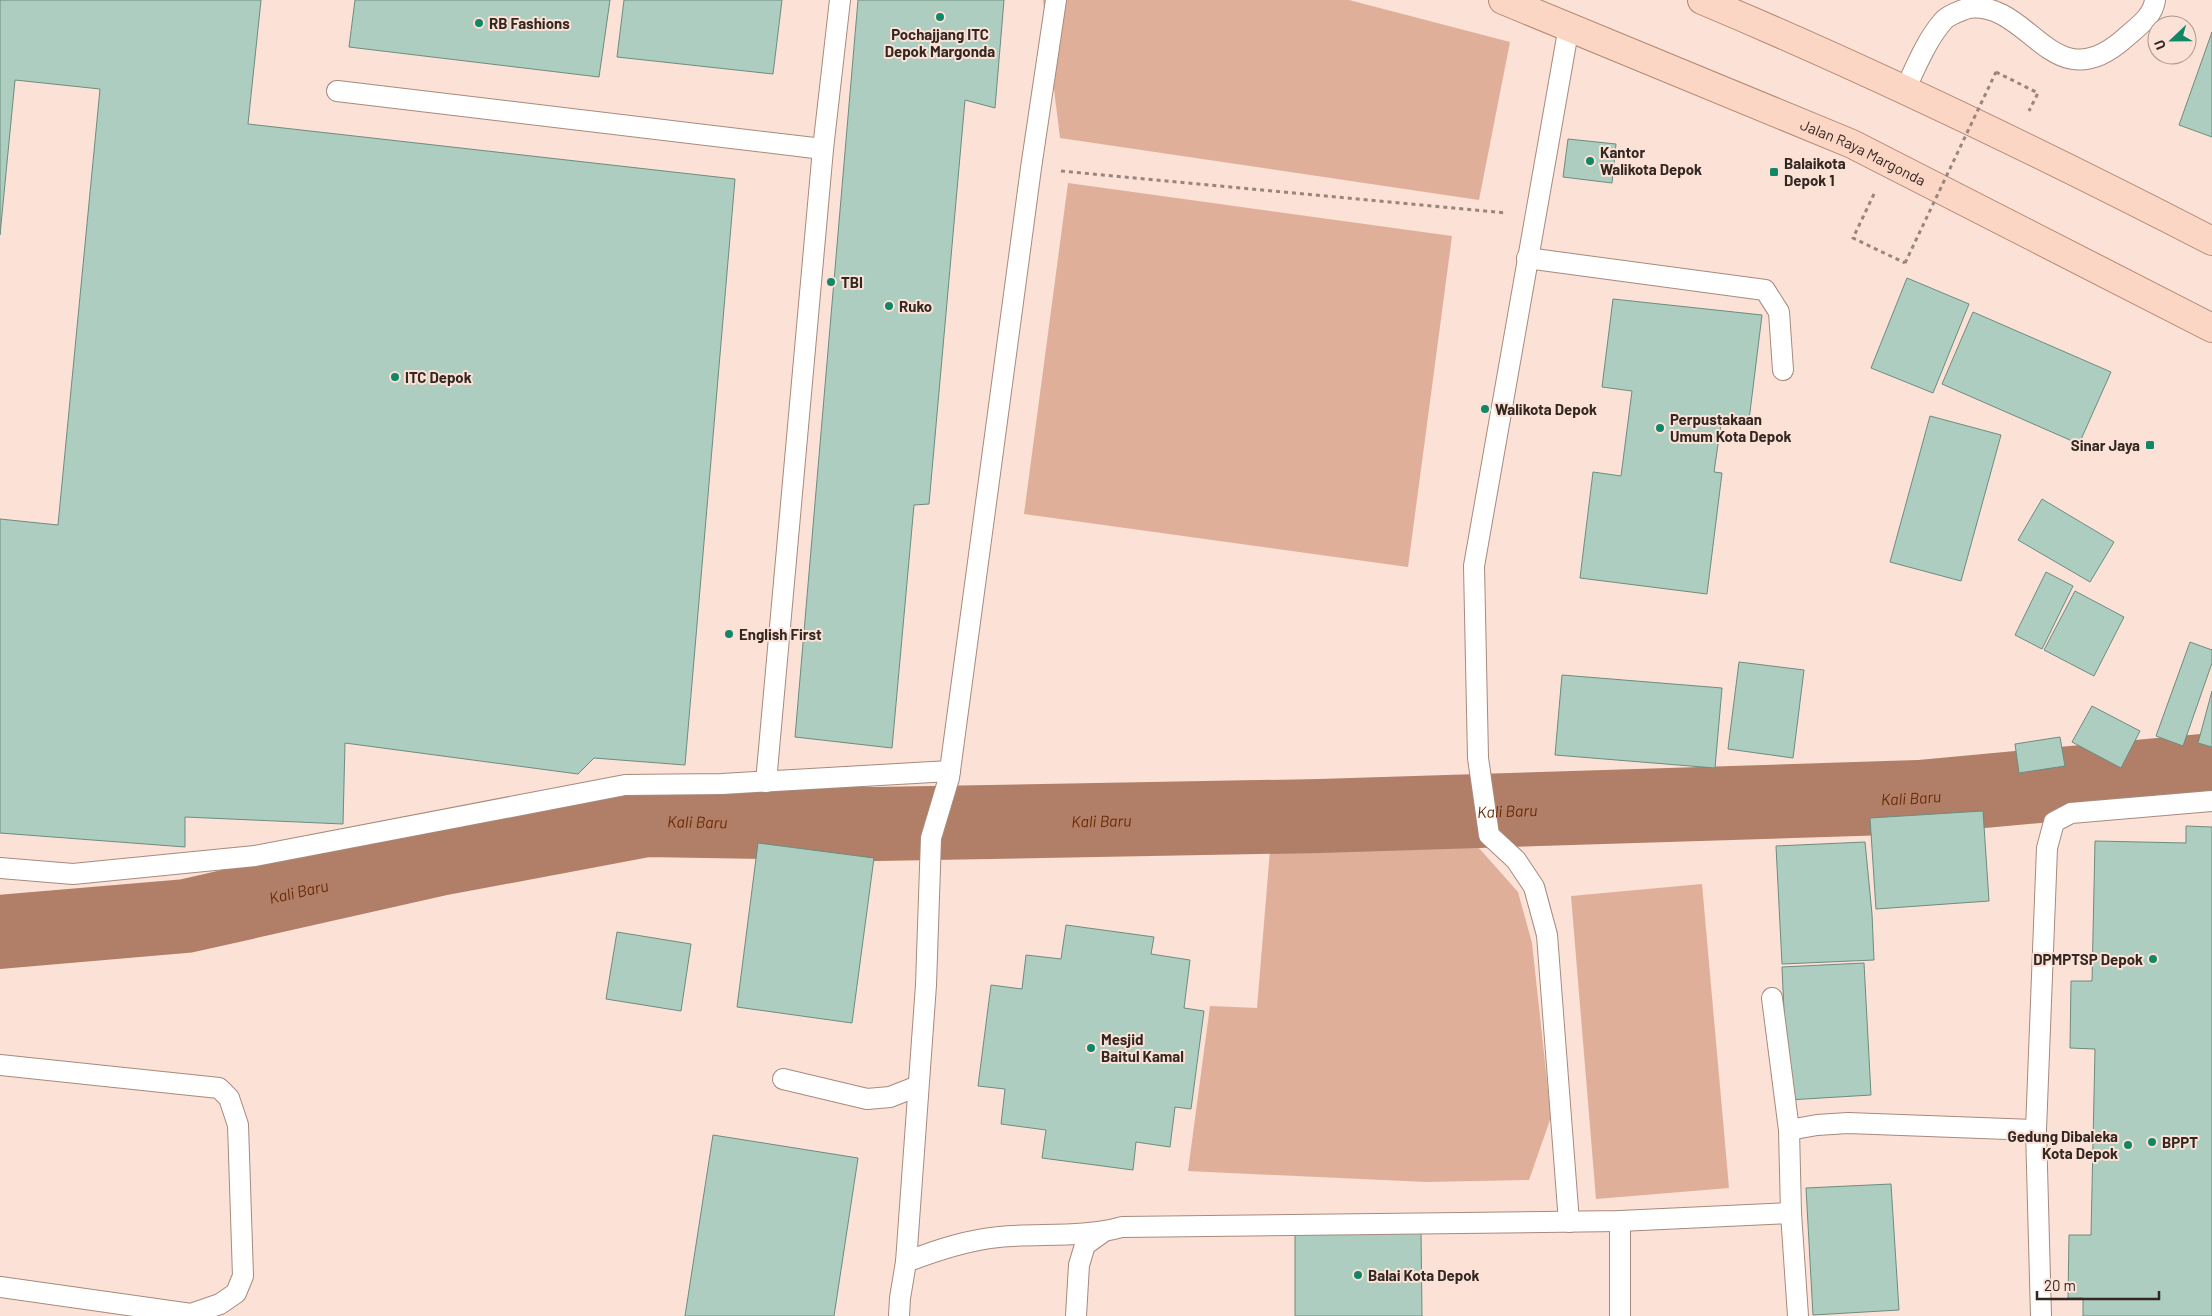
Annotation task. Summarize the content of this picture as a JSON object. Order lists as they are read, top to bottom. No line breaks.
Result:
{"streets":{"main road":["Jalan Raya Margonda"]},"water":["Kali Baru"],"places":{"other":["Pochajjang ITC Depok Margonda","RB Fashions","Kantor Walikota Depok","TBI","Ruko","ITC Depok","Walikota Depok","Perpustakaan Umum Kota Depok","English First","DPMPTSP Depok","Mesjid Baitul Kamal","BPPT","Gedung Dibaleka Kota Depok","Balai Kota Depok"],"transit":["Balaikota Depok 1","Sinar Jaya"]},"scale_bar":"20 m","north":"left"}
